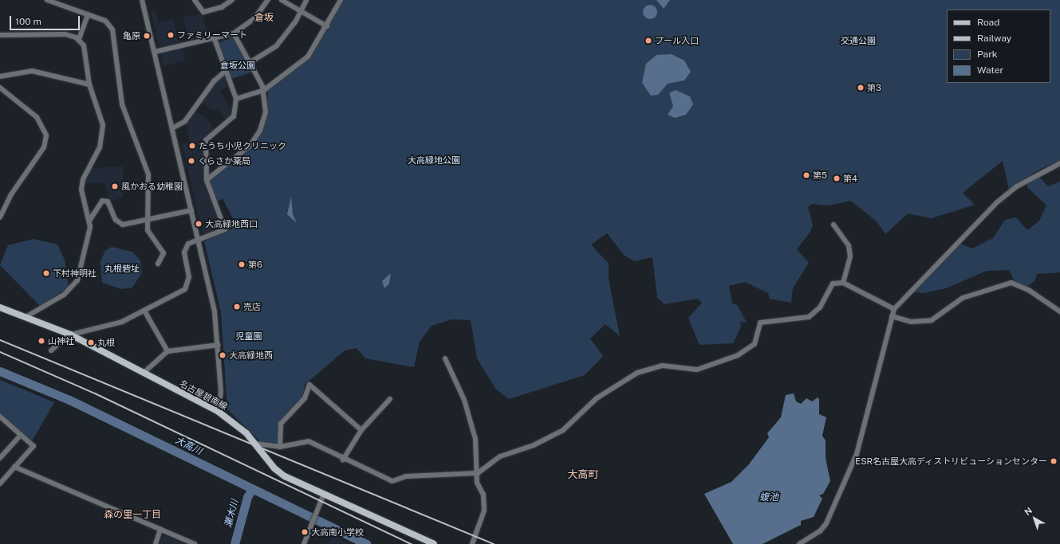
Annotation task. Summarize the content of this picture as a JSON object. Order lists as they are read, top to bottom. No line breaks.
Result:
{"streets":{"main road":["名古屋碧南線"]},"districts":["倉坂","大高町","森の里一丁目"],"water":["大高川","蝮池","瀬木川"],"parks":["交通公園","倉坂公園","大高緑地公園","丸根砦址","児童園"],"places":["ファミリーマート","亀原","プール入口","第3","たうち小児クリニック","くらさか薬局","第5","第4","風かおる幼稚園","大高緑地西口","第6","下村神明社","売店","山神社","丸根","大高緑地西","ESR名古屋大高ディストリビューションセンター","大高南小学校"],"legend":["Road","Railway","Park","Water"],"scale_bar":"100 m","north":"top left"}
